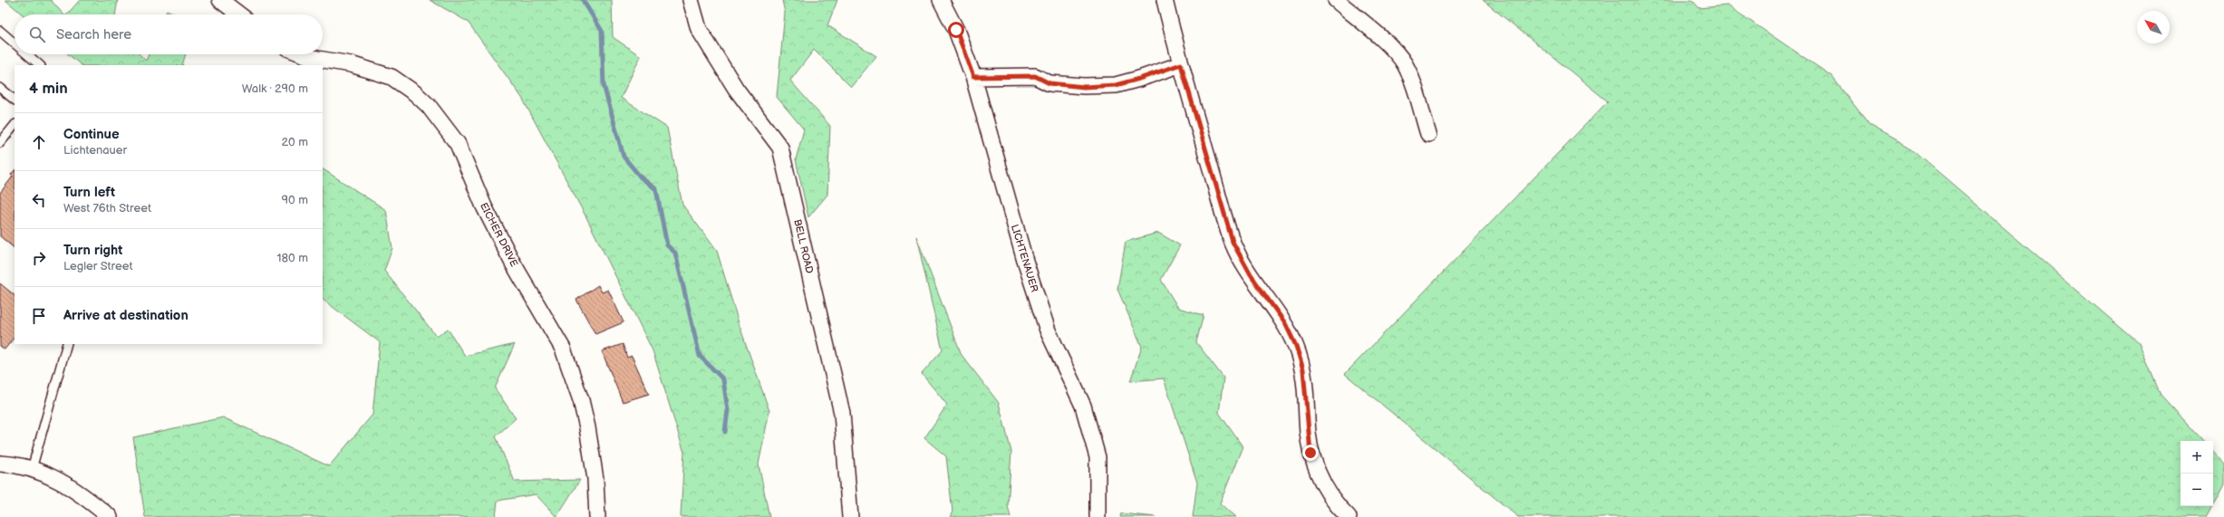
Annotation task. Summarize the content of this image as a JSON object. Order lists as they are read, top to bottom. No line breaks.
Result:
{"streets":{"street":["EICHER DRIVE","BELL ROAD","LICHTENAUER"]},"north":"top left","page":{"search":"Search here","heading":["4 min","Walk · 290 m"],"list":[["Continue","Lichtenauer","20 m"],["Turn left","West 76th Street","90 m"],["Turn right","Legler Street","180 m"],"Arrive at destination"],"map_buttons":["+","−"]}}
